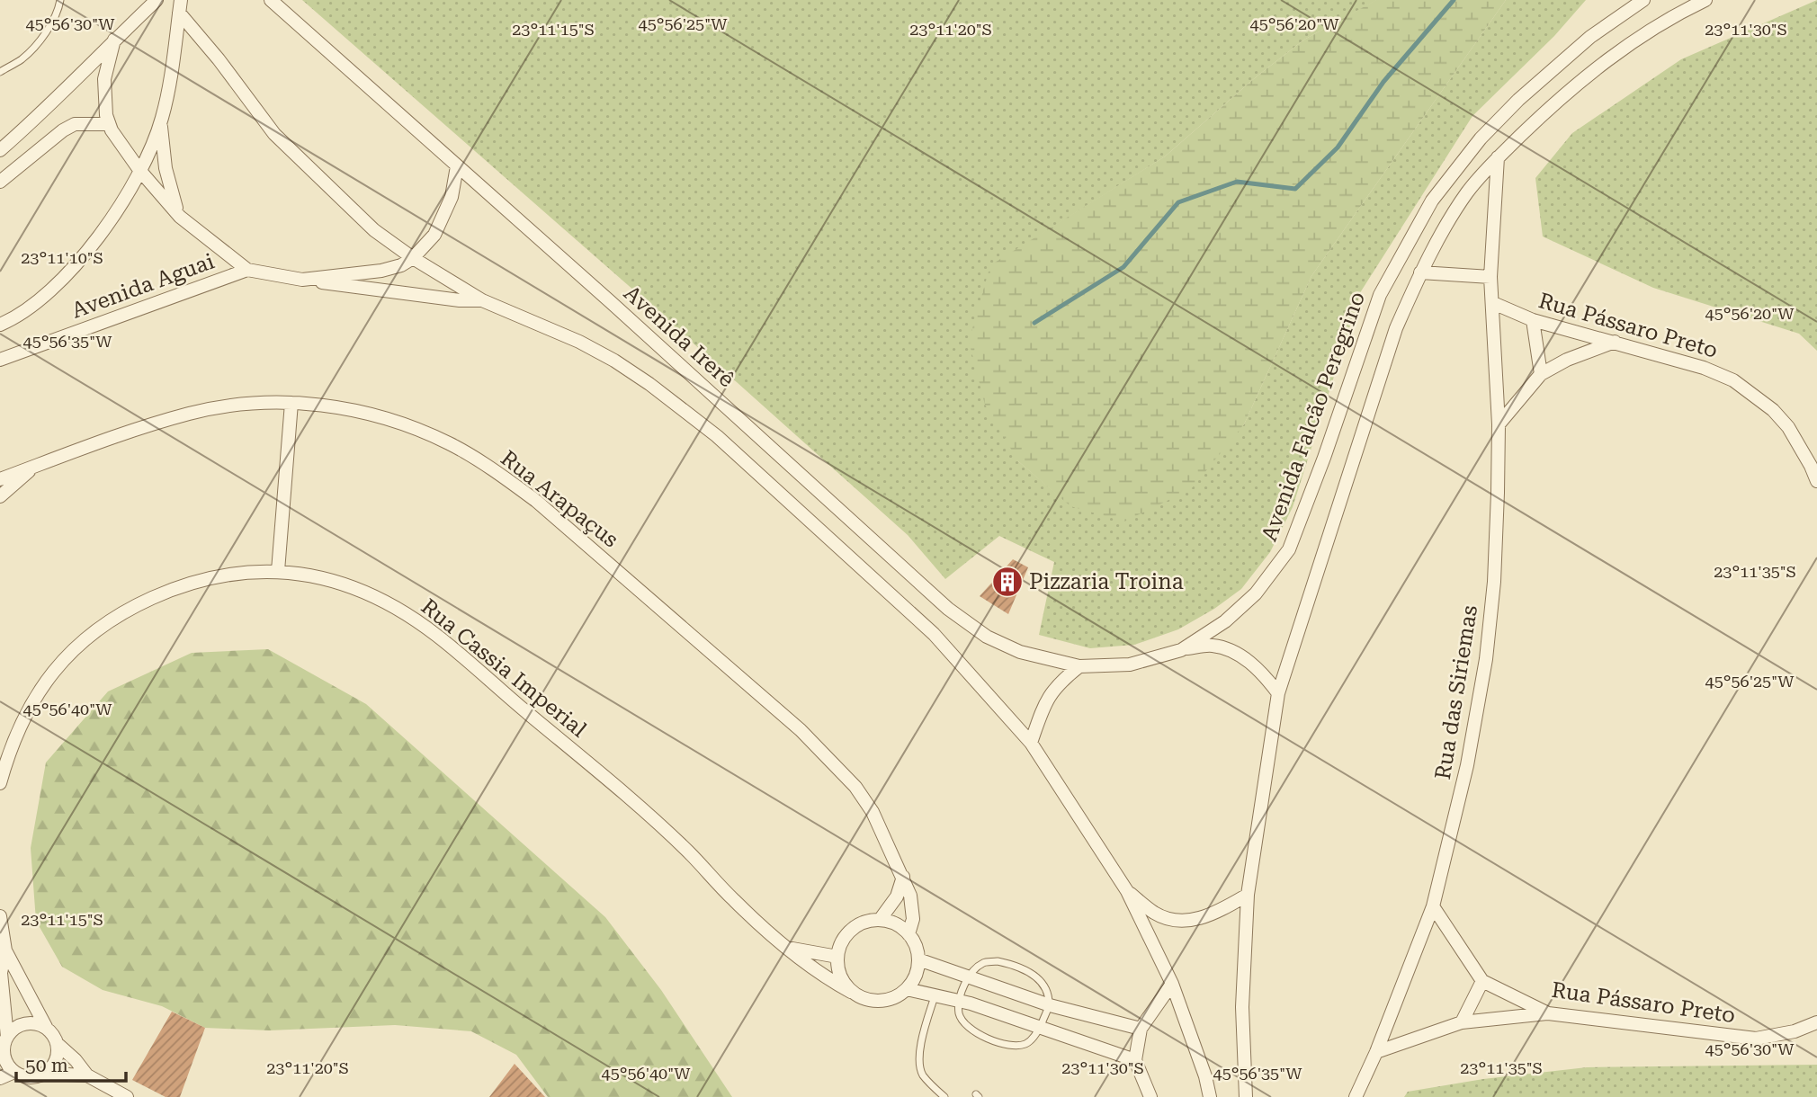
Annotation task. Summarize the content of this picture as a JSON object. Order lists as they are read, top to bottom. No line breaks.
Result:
{"streets":{"street":["Avenida Aguai","Rua Pássaro Preto","Avenida Irerê","Avenida Falcão Peregrino","Rua Arapaçus","Rua Cassia Imperial","Rua das Siriemas"]},"crossings":[["Rua Pássaro Preto","Rua das Siriemas"],["Avenida Irerê","Avenida Falcão Peregrino"],["Rua Arapaçus","Rua Cassia Imperial"]],"places":{"building":["Pizzaria Troina"]},"scale_bar":"50 m","coordinates":["45°56'20\"W","45°56'30\"W","45°56'25\"W","23°11'15\"S","23°11'20\"S","23°11'30\"S","23°11'10\"S","45°56'35\"W","23°11'35\"S","45°56'40\"W"]}
